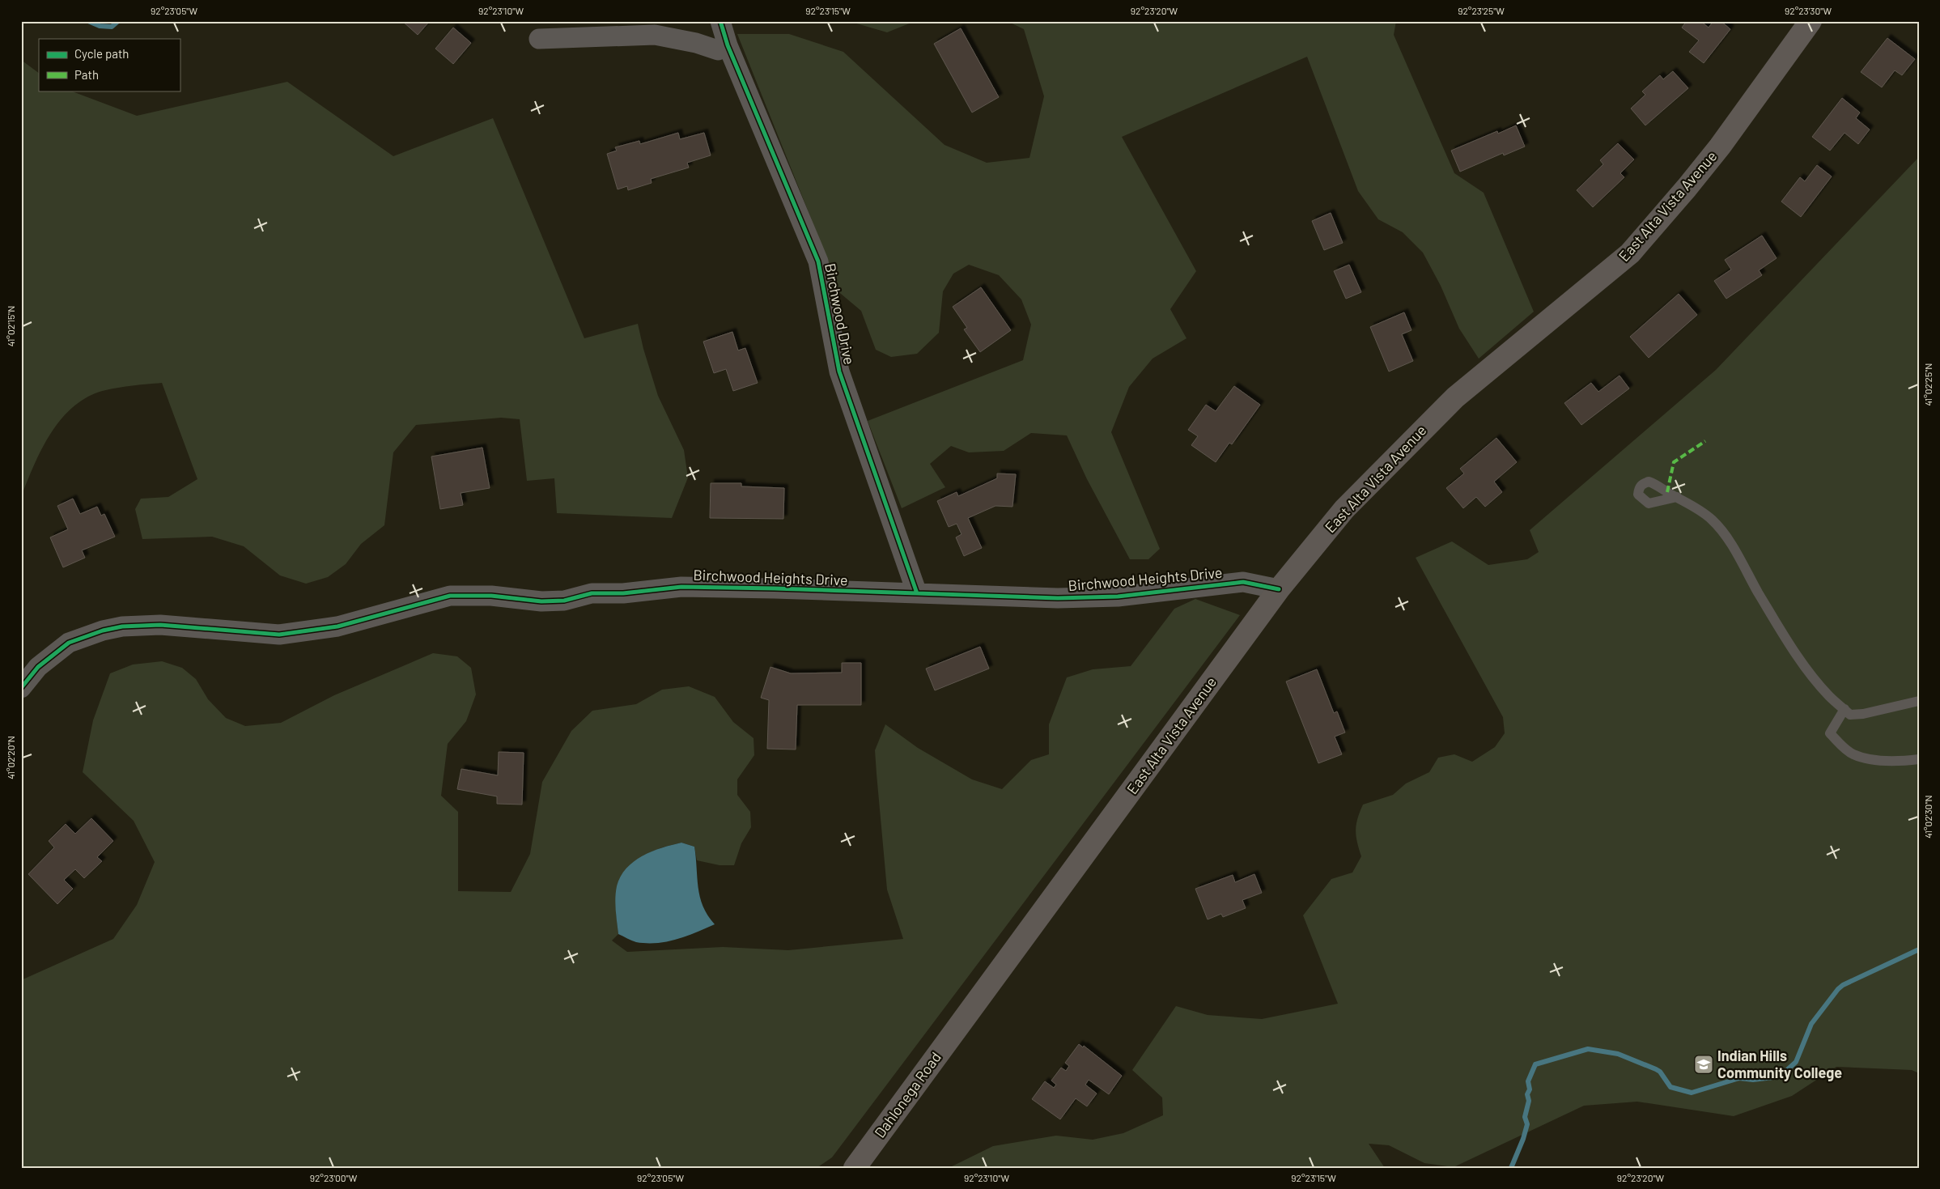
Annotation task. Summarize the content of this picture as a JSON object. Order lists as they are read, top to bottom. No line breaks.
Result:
{"streets":{"main road":["East Alta Vista Avenue","Dahlonega Road"],"street":["Birchwood Drive","Birchwood Heights Drive"]},"crossings":[["East Alta Vista Avenue","Birchwood Heights Drive"],["East Alta Vista Avenue","Dahlonega Road"],["Birchwood Drive","Birchwood Heights Drive"]],"places":{"school or university":["Indian Hills Community College"]},"legend":["Cycle path","Path"],"coordinates":["92°23'05\"W","92°23'10\"W","92°23'15\"W","92°23'20\"W","92°23'25\"W","92°23'30\"W","41°02'15\"N","41°02'25\"N","41°02'20\"N","41°02'30\"N","92°23'00\"W"]}
